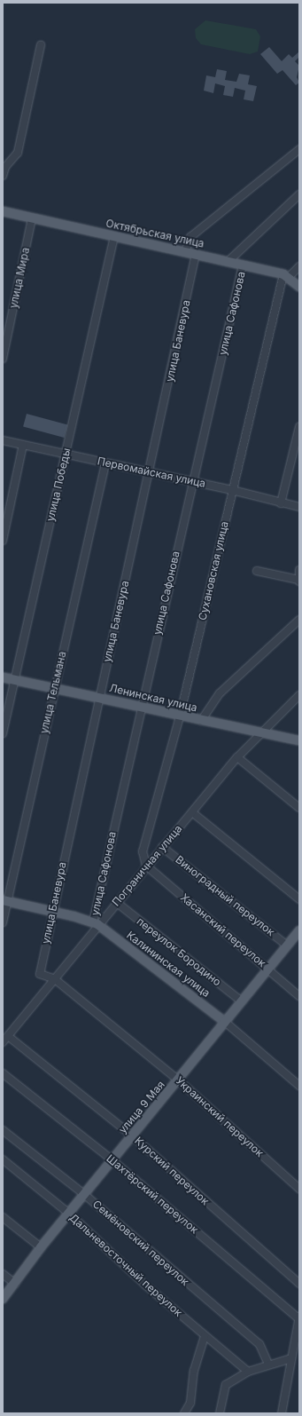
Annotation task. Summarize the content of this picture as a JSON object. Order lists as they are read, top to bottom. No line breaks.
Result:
{"streets":{"main road":["Октябрьская улица","Ленинская улица","Калининская улица","улица 9 Мая"],"street":["улица Мира","улица Сафонова","улица Баневура","Первомайская улица","улица Победы","Сухановская улица","улица Тельмана","Пограничная улица","Виноградный переулок","Хасанский переулок","переулок Бородино","Украинский переулок","Курский переулок","Шахтёрский переулок","Семёновский переулок","Дальневосточный переулок"]},"crossings":[["Октябрьская улица","улица Мира"],["Октябрьская улица","улица Сафонова"],["Октябрьская улица","улица Баневура"],["Октябрьская улица","улица Победы"],["Октябрьская улица","Сухановская улица"],["улица Сафонова","Первомайская улица"],["улица Сафонова","Ленинская улица"],["улица Сафонова","Пограничная улица"],["улица Сафонова","Калининская улица"],["улица Баневура","Первомайская улица"],["улица Баневура","Ленинская улица"],["улица Баневура","Пограничная улица"],["улица Баневура","Калининская улица"],["улица Баневура","Украинский переулок"],["Первомайская улица","улица Победы"],["Первомайская улица","Сухановская улица"],["Первомайская улица","улица Тельмана"],["улица Победы","Ленинская улица"],["Сухановская улица","Ленинская улица"],["Сухановская улица","Пограничная улица"],["Сухановская улица","Хасанский переулок"],["улица Тельмана","Ленинская улица"],["улица Тельмана","Калининская улица"],["Ленинская улица","Пограничная улица"],["Пограничная улица","Виноградный переулок"],["Пограничная улица","Хасанский переулок"],["Пограничная улица","переулок Бородино"],["Пограничная улица","Калининская улица"],["Пограничная улица","Украинский переулок"],["Пограничная улица","Курский переулок"],["Виноградный переулок","улица 9 Мая"],["Хасанский переулок","улица 9 Мая"],["переулок Бородино","улица 9 Мая"],["Калининская улица","улица 9 Мая"],["улица 9 Мая","Украинский переулок"],["улица 9 Мая","Курский переулок"],["улица 9 Мая","Шахтёрский переулок"],["улица 9 Мая","Семёновский переулок"],["улица 9 Мая","Дальневосточный переулок"]]}
